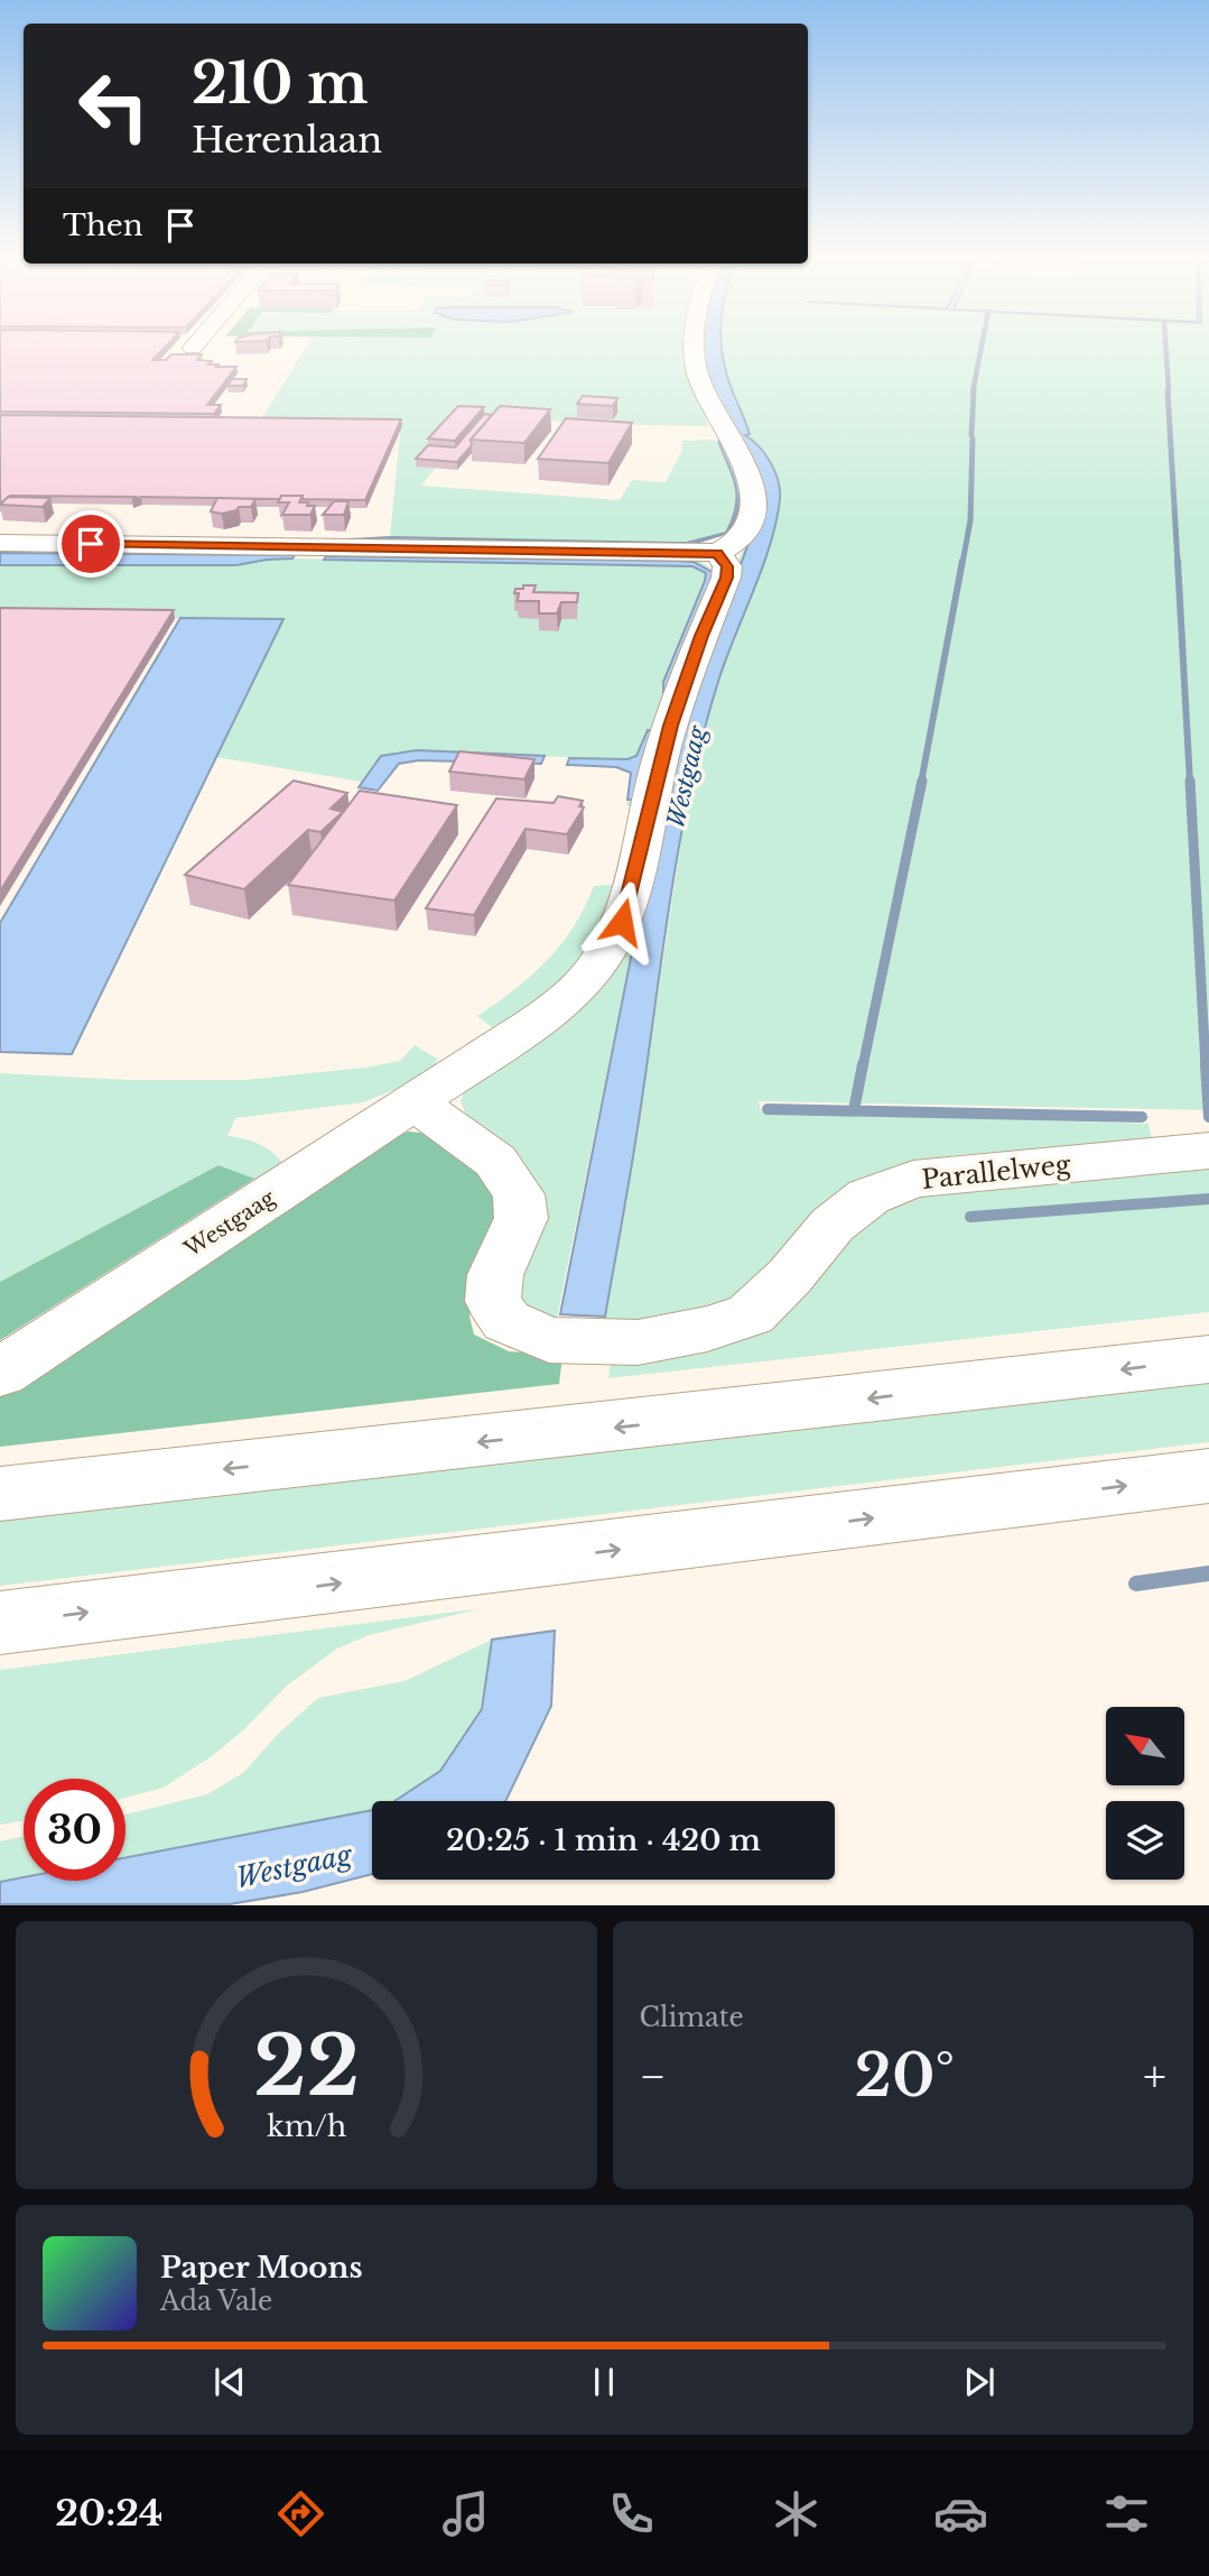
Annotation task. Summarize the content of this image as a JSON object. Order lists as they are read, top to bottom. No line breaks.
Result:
{"streets":{"main road":["Parallelweg","Westgaag"]},"crossings":[["Parallelweg","Westgaag"]],"water":["Westgaag"],"north":"top left","page":{"turn":["210 m","Herenlaan"],"then":"Then","limit":"30","trip":"20:25 · 1 min · 420 m","tile":"Climate","heat":["−","20°","+"],"song":["Paper Moons","Ada Vale"],"tabs":"20:24","gauge":["22","km/h"]}}
